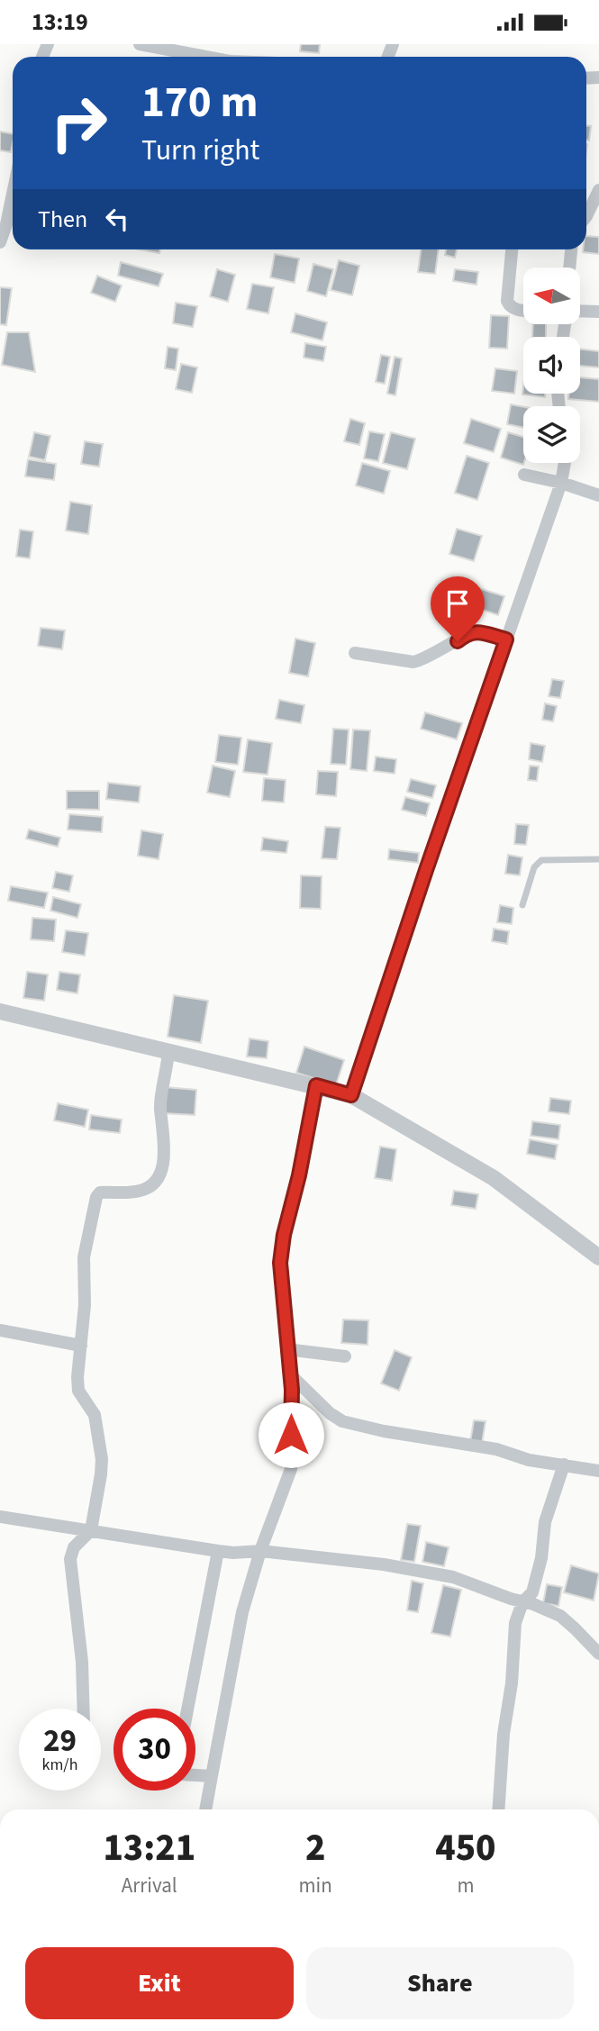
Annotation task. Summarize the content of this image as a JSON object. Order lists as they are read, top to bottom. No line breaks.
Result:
{"north":"left","page":{"status":"13:19","turn":["170 m","Turn right"],"then":"Then","speed":"29 km/h","limit":"30","eta":["13:21","Arrival","2","min","450","m"],"buttons":["Exit","Share"]}}
